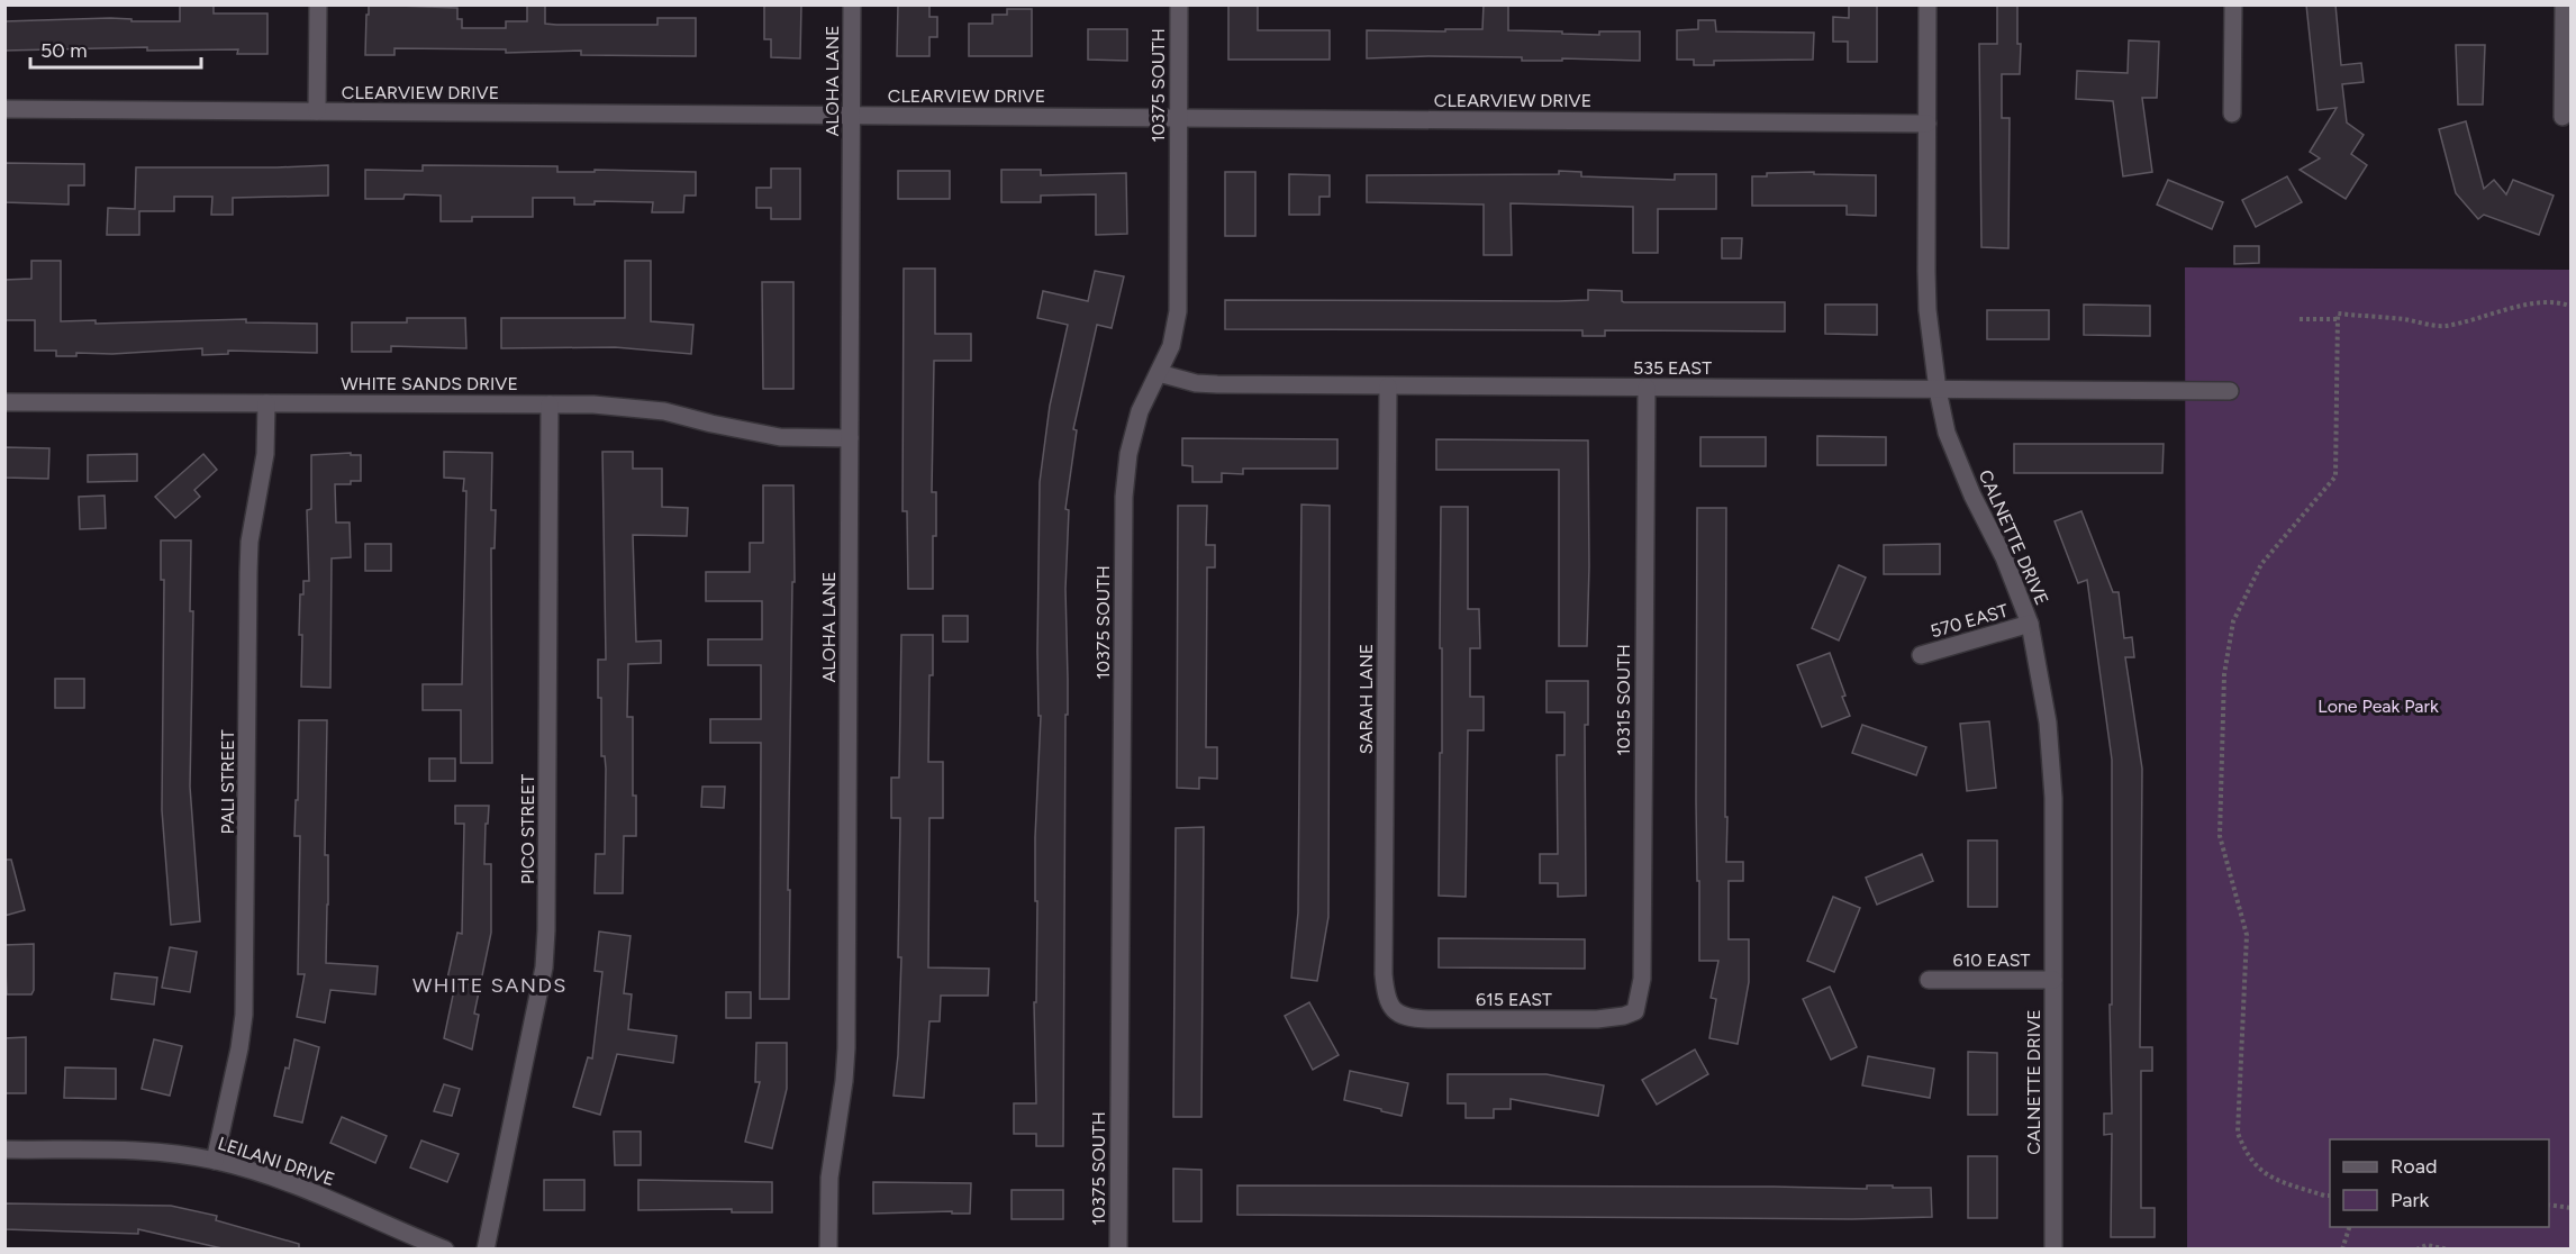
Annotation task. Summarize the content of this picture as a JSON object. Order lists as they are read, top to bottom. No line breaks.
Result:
{"streets":{"street":["ALOHA LANE","10375 SOUTH","CLEARVIEW DRIVE","535 EAST","WHITE SANDS DRIVE","CALNETTE DRIVE","570 EAST","SARAH LANE","10315 SOUTH","PALI STREET","PICO STREET","610 EAST","615 EAST","LEILANI DRIVE"]},"crossings":[["ALOHA LANE","CLEARVIEW DRIVE"],["ALOHA LANE","WHITE SANDS DRIVE"],["10375 SOUTH","CLEARVIEW DRIVE"],["10375 SOUTH","535 EAST"],["CLEARVIEW DRIVE","CALNETTE DRIVE"],["535 EAST","CALNETTE DRIVE"],["535 EAST","SARAH LANE"],["535 EAST","10315 SOUTH"],["WHITE SANDS DRIVE","PALI STREET"],["WHITE SANDS DRIVE","PICO STREET"],["CALNETTE DRIVE","570 EAST"],["CALNETTE DRIVE","610 EAST"],["SARAH LANE","615 EAST"],["10315 SOUTH","615 EAST"],["PALI STREET","LEILANI DRIVE"]],"districts":["WHITE SANDS"],"parks":["Lone Peak Park"],"legend":["Road","Park"],"scale_bar":"50 m"}
